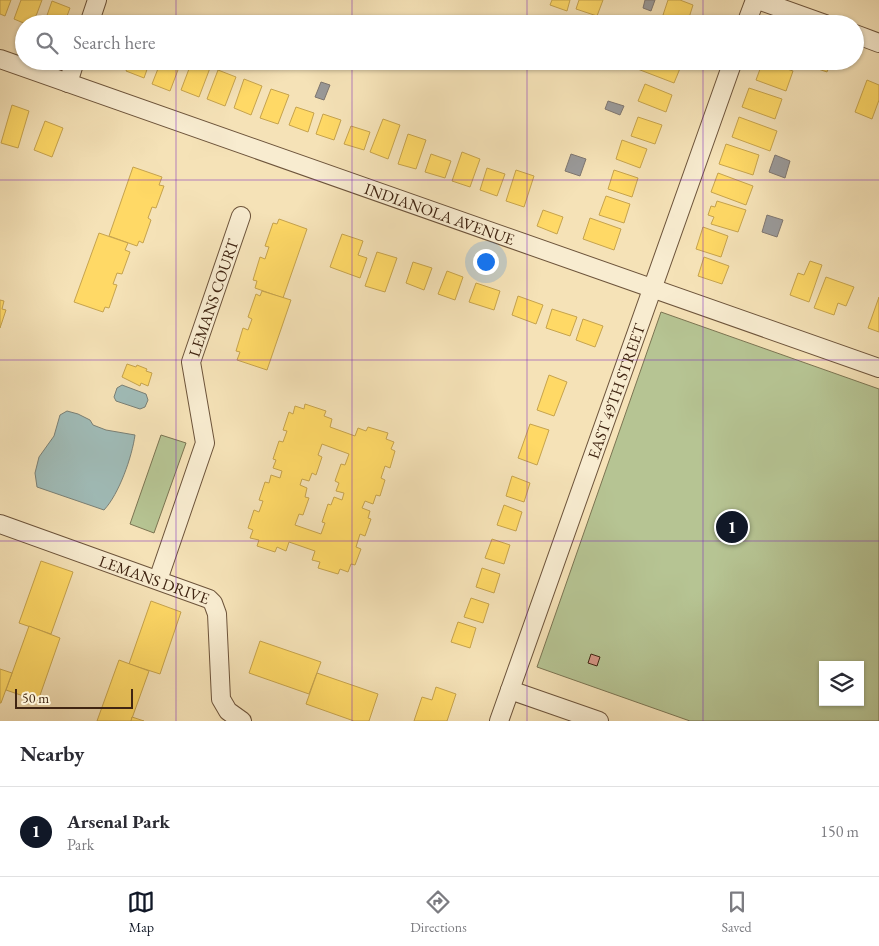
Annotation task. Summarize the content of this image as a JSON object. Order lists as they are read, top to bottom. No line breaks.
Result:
{"streets":{"street":["INDIANOLA AVENUE","LEMANS COURT","EAST 49TH STREET","LEMANS DRIVE"]},"crossings":[["INDIANOLA AVENUE","EAST 49TH STREET"],["LEMANS COURT","LEMANS DRIVE"]],"scale_bar":"50 m","page":{"search":"Search here","pins":"1","scale":"50 m","heading":"Nearby","list":[{"mark":"1","name":"Arsenal Park","note":"Park","value":"150 m"}],"nav":["Map","Directions","Saved"]}}
